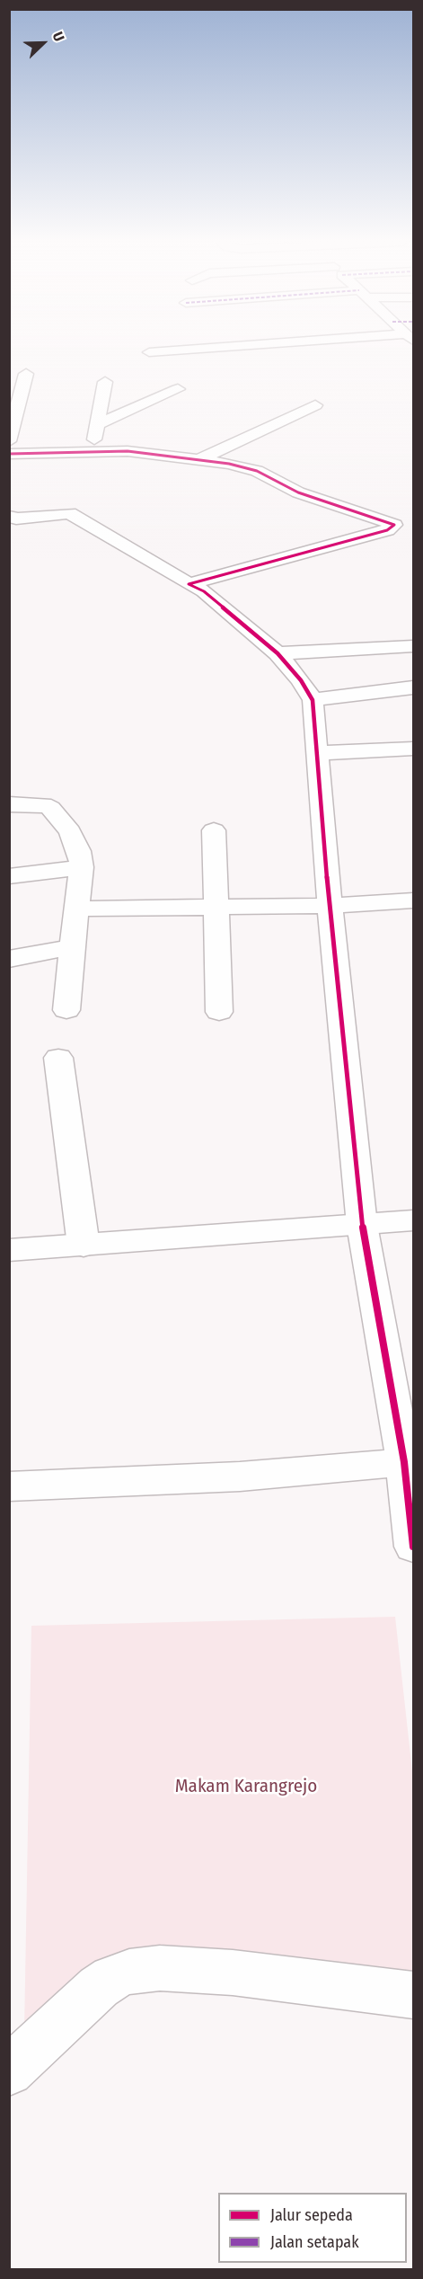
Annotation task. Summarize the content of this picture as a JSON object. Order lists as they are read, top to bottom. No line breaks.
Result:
{"parks":["Makam Karangrejo"],"legend":["Jalur sepeda","Jalan setapak"],"north":"top right"}
